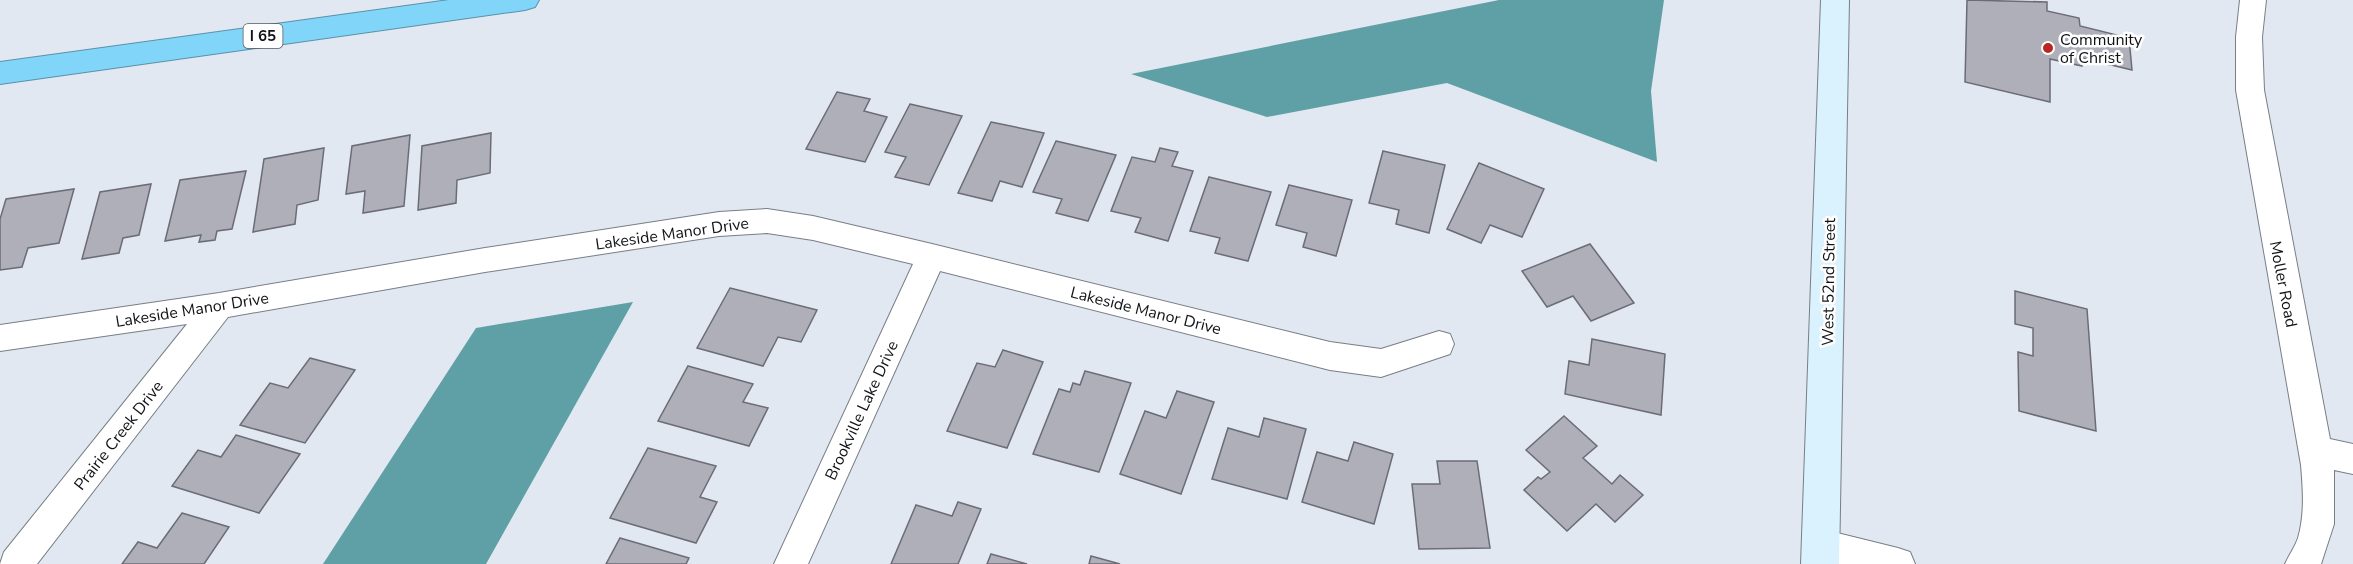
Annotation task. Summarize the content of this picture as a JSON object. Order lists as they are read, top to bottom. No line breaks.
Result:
{"streets":{"highway":["I 65"],"street":["Lakeside Manor Drive","West 52nd Street","Moller Road","Brookville Lake Drive","Prairie Creek Drive"]},"crossings":[["Lakeside Manor Drive","Brookville Lake Drive"],["Lakeside Manor Drive","Prairie Creek Drive"]],"places":["Community of Christ"]}
